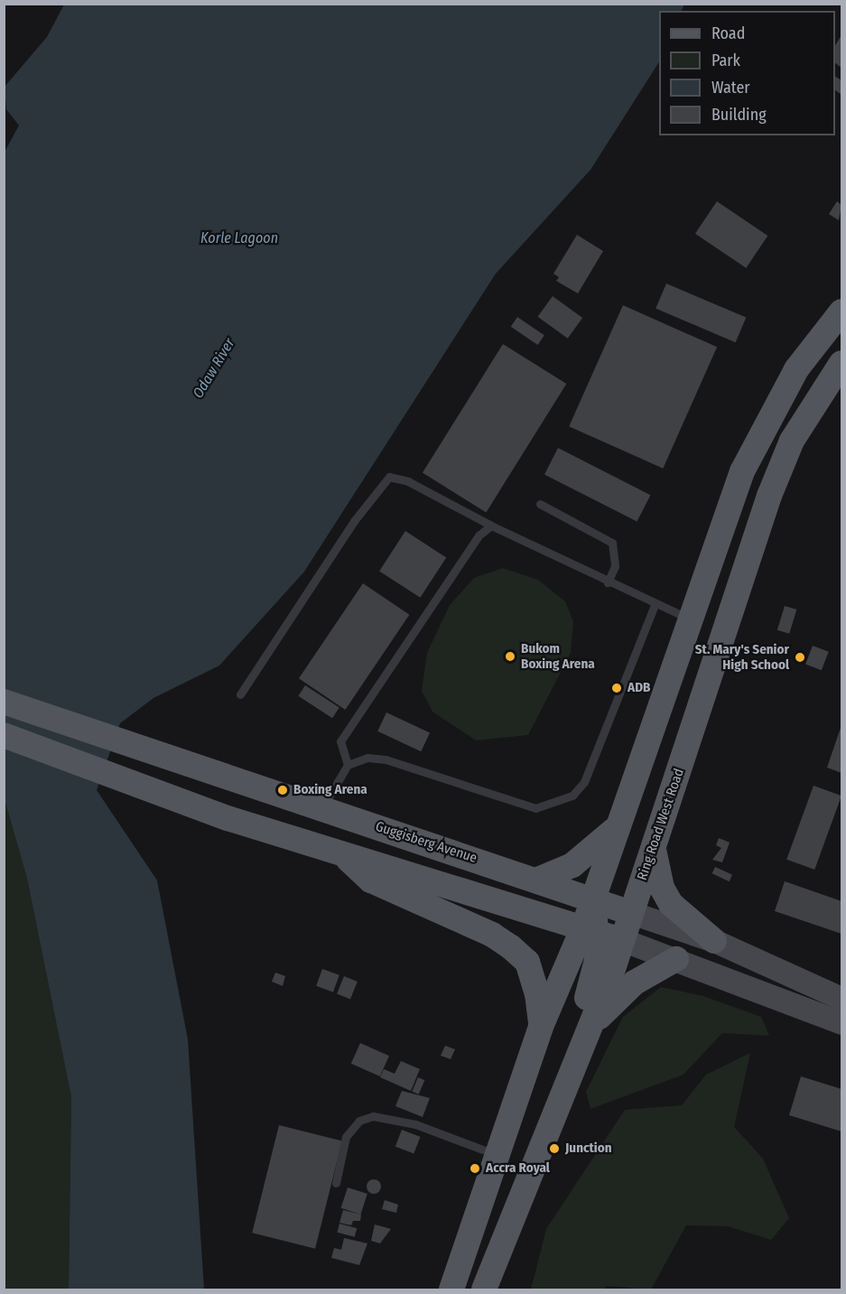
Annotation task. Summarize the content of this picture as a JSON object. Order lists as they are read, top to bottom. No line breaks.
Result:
{"streets":{"main road":["Ring Road West Road","Guggisberg Avenue"]},"crossings":[["Ring Road West Road","Guggisberg Avenue"]],"water":["Korle Lagoon","Odaw River"],"places":["Bukom Boxing Arena","St. Mary's Senior High School","ADB","Boxing Arena","Junction","Accra Royal"],"legend":["Road","Park","Water","Building"]}
